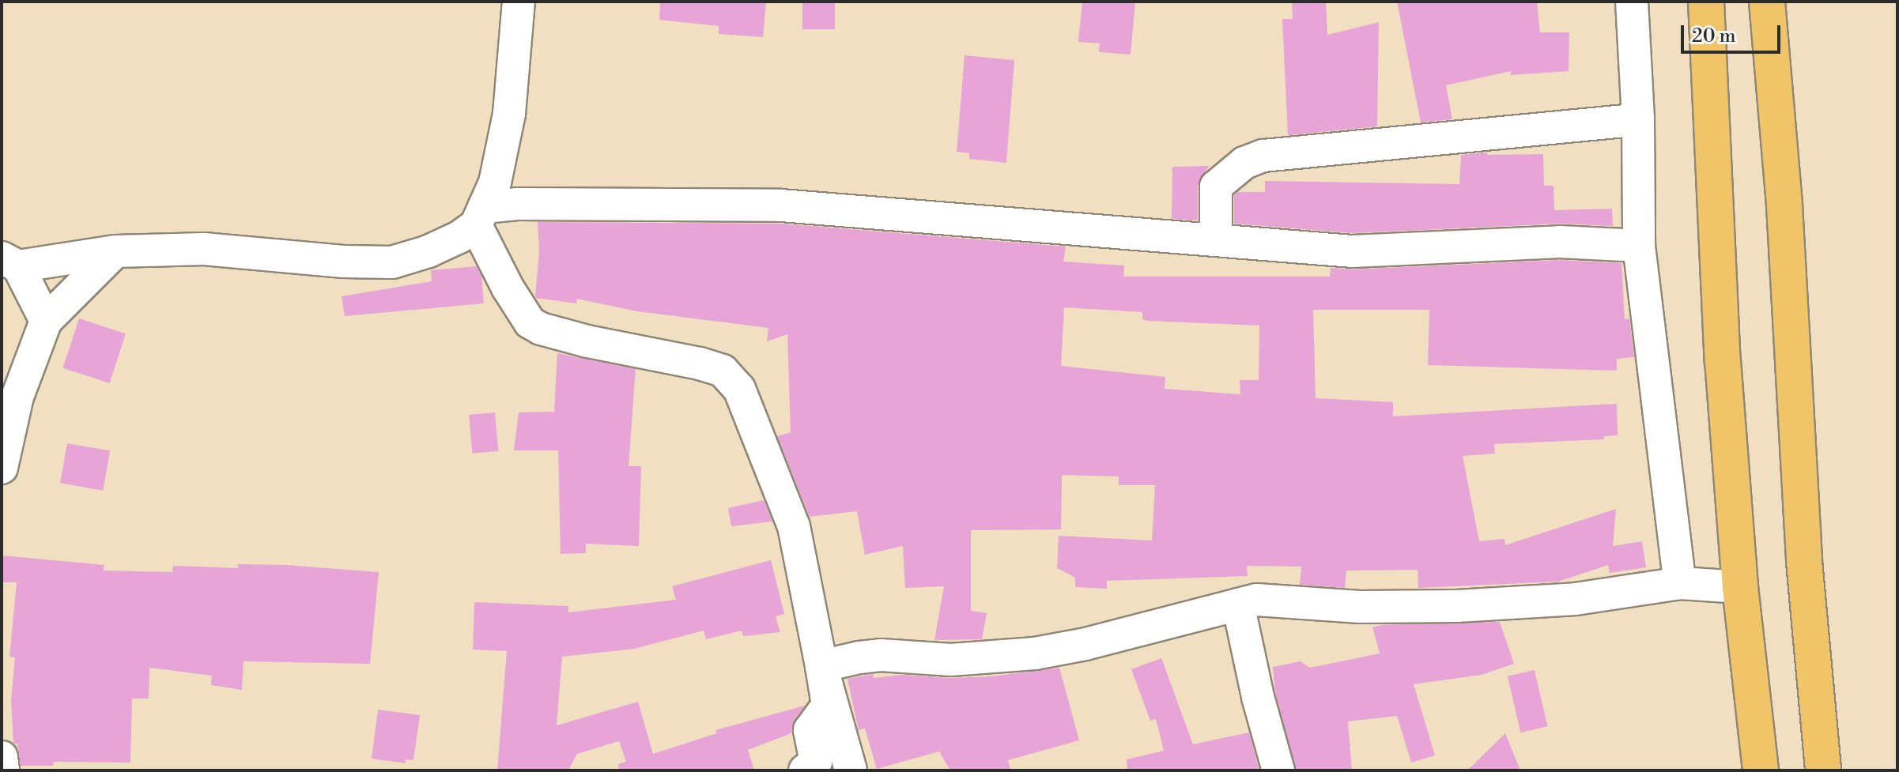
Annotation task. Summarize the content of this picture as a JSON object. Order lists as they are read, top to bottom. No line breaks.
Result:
{"scale_bar":"20 m"}
